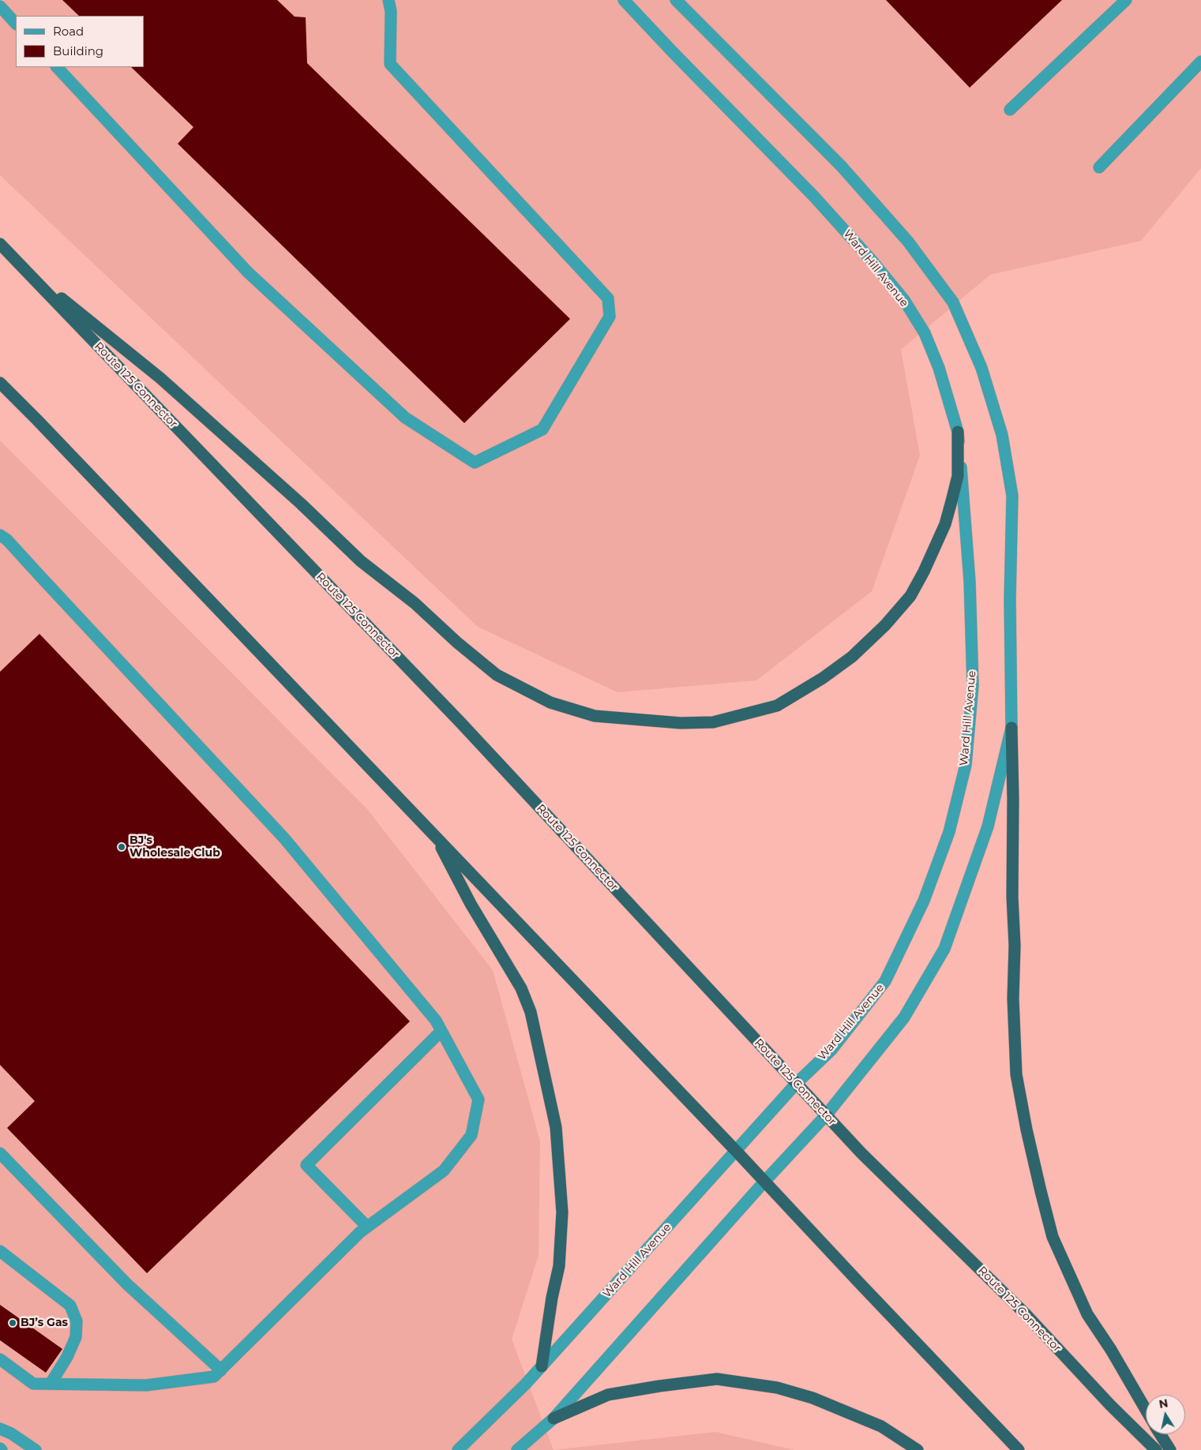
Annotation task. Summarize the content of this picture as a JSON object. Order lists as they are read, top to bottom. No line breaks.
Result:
{"streets":{"highway":["Route 125 Connector"],"street":["Ward Hill Avenue"]},"crossings":[["Ward Hill Avenue","Route 125 Connector"]],"places":["BJ's Wholesale Club","BJ’s Gas"],"legend":["Road","Building"],"north":"top"}
